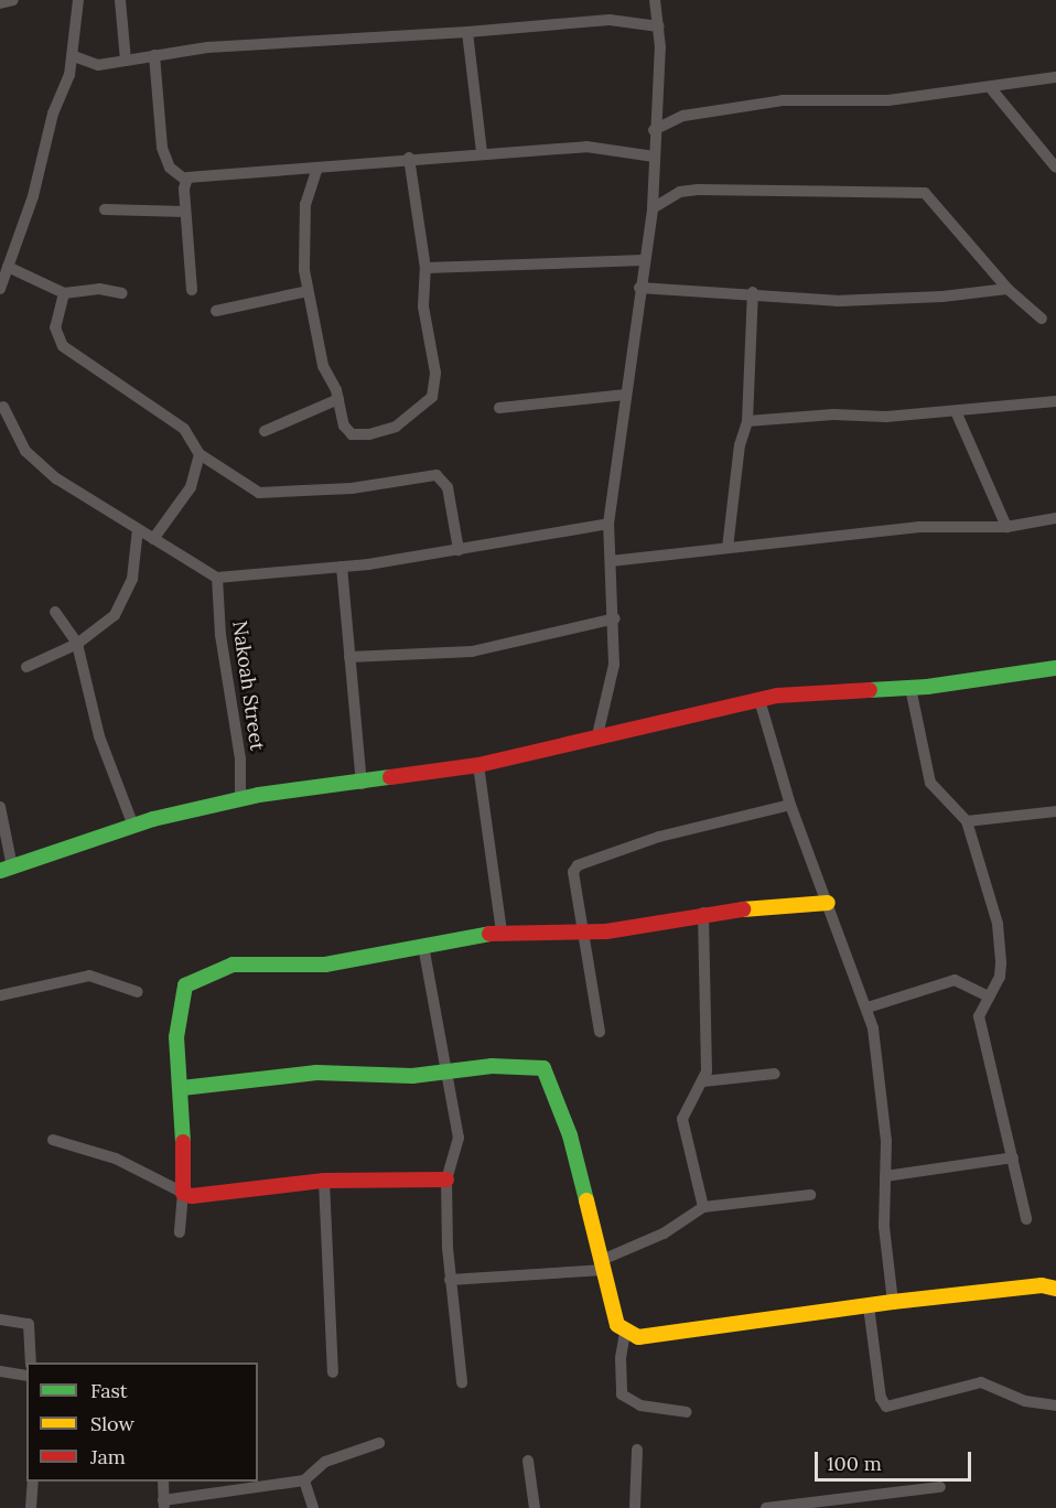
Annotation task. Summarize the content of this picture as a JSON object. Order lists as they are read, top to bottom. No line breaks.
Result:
{"streets":{"street":["Nakoah Street"]},"legend":["Fast","Slow","Jam"],"scale_bar":"100 m"}
